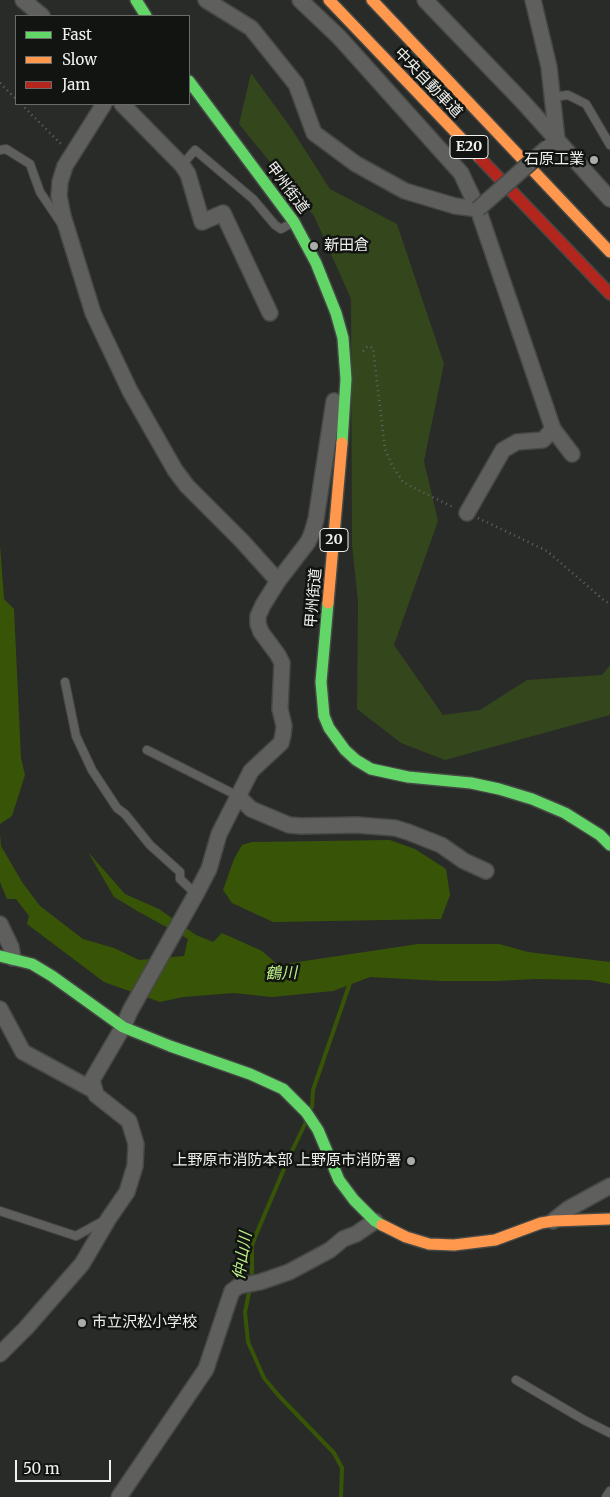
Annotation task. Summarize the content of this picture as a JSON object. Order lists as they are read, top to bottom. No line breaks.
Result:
{"streets":{"main road":["中央自動車道","E20","甲州街道","20"]},"water":["鶴川","仲山川"],"places":["石原工業","新田倉","上野原市消防本部 上野原市消防署","市立沢松小学校"],"legend":["Fast","Slow","Jam"],"scale_bar":"50 m"}
